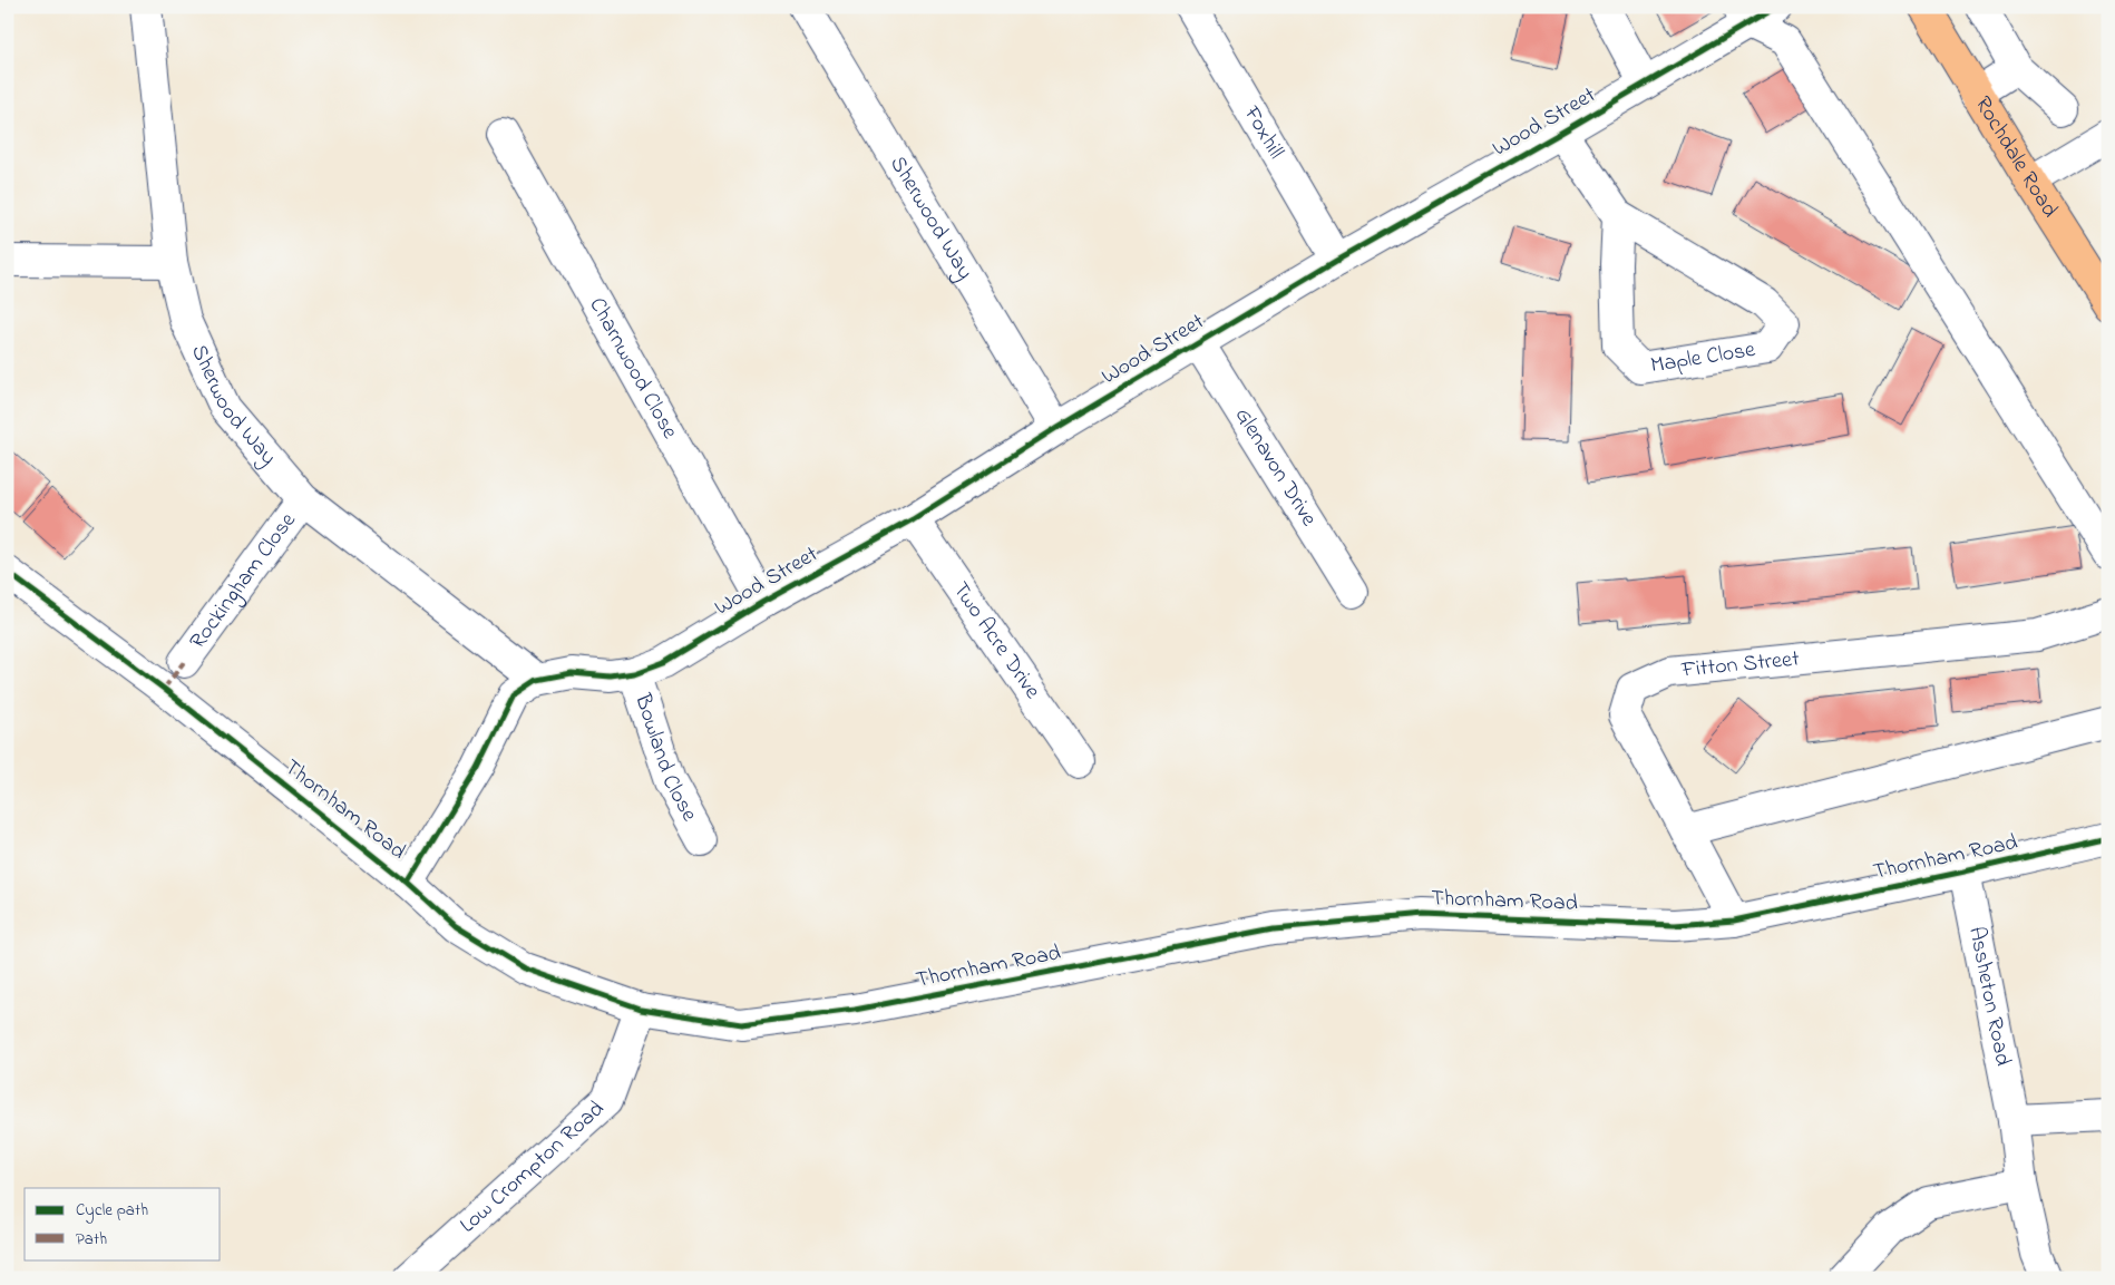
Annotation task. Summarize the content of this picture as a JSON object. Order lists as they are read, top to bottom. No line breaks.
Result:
{"streets":{"main road":["Rochdale Road"],"street":["Wood Street","Foxhill","Sherwood Way","Maple Close","Charnwood Close","Glenavon Drive","Rockingham Close","Two Acre Drive","Fitton Street","Bowland Close","Thornham Road","Assheton Road","Low Crompton Road"]},"crossings":[["Wood Street","Foxhill"],["Wood Street","Sherwood Way"],["Wood Street","Maple Close"],["Wood Street","Charnwood Close"],["Wood Street","Glenavon Drive"],["Wood Street","Two Acre Drive"],["Wood Street","Bowland Close"],["Sherwood Way","Rockingham Close"],["Fitton Street","Thornham Road"],["Thornham Road","Assheton Road"],["Thornham Road","Low Crompton Road"]],"legend":["Cycle path","Path"]}
